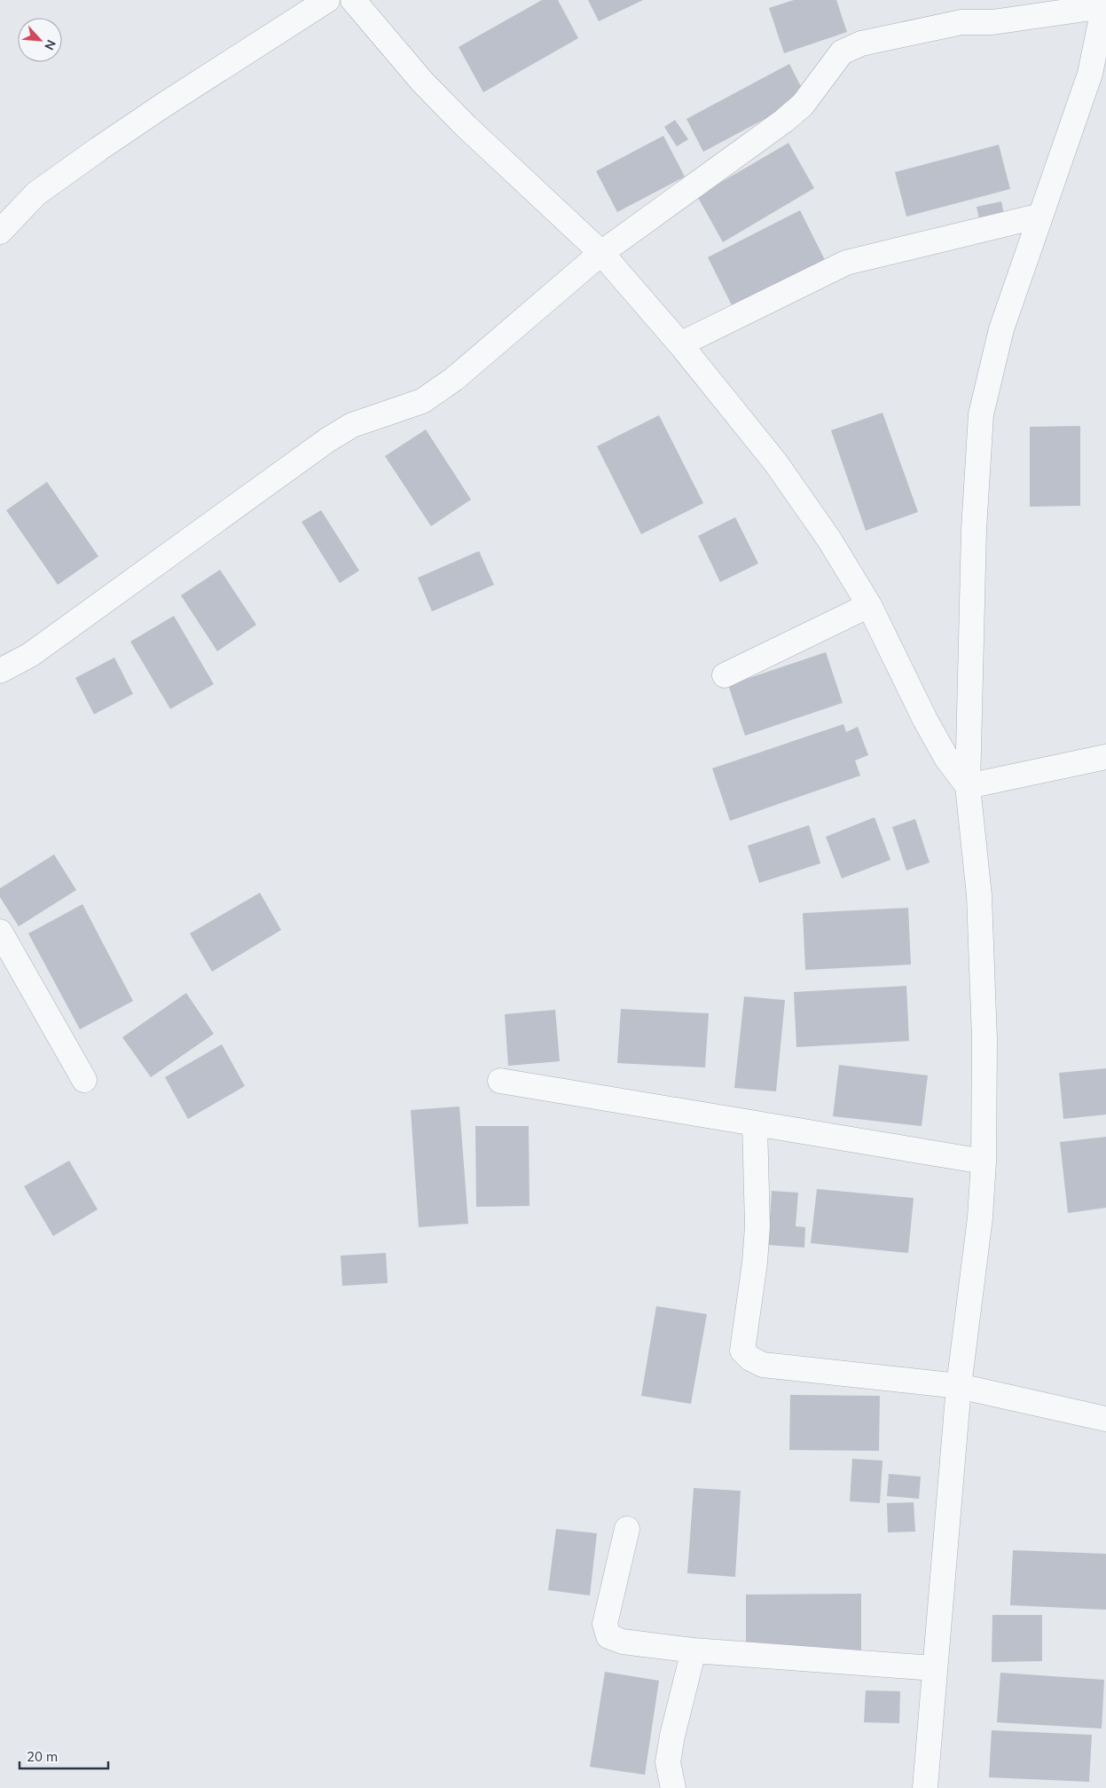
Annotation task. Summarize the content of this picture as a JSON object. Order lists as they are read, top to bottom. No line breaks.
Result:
{"scale_bar":"20 m","north":"bottom right"}
